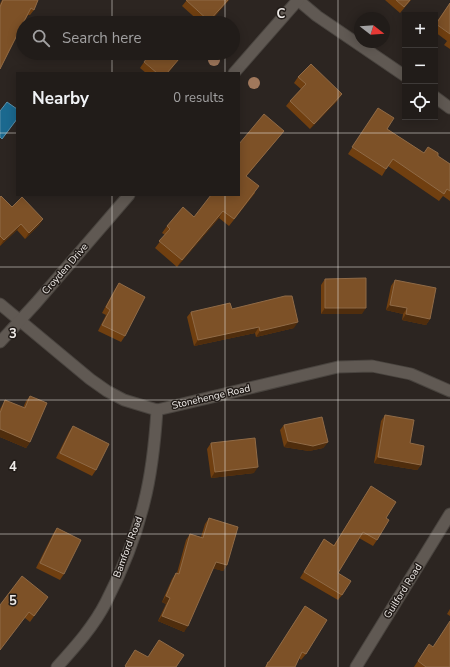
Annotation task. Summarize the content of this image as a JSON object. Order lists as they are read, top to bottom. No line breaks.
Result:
{"streets":{"street":["Croyden Drive","Stonehenge Road","Bamford Road","Guilford Road"]},"crossings":[["Stonehenge Road","Bamford Road"]],"north":"right","page":{"map_buttons":["+","−"],"search":"Search here","heading":["Nearby","0 results"]},"grid":{"columns":["C"],"rows":["3","4","5"]}}
